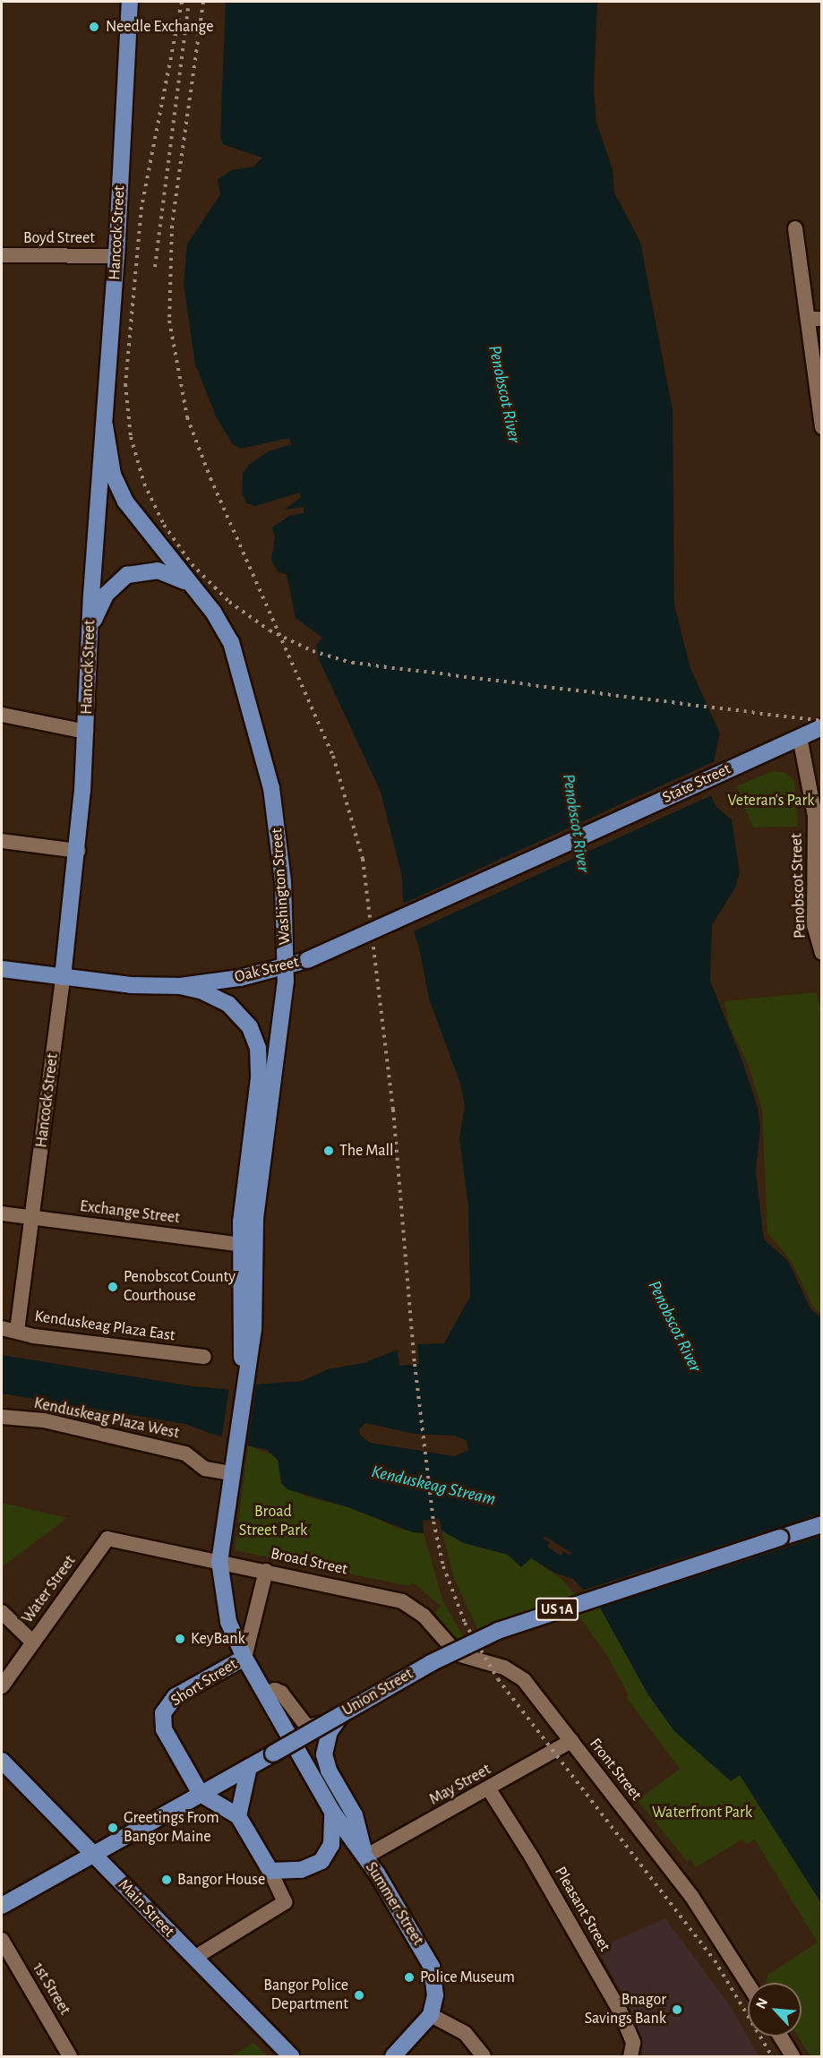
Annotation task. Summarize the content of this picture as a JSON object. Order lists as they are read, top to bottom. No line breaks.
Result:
{"streets":{"main road":["Hancock Street","State Street","Washington Street","Oak Street","US 1A","Short Street","Union Street","Summer Street","Main Street"],"street":["Boyd Street","Penobscot Street","Exchange Street","Kenduskeag Plaza East","Kenduskeag Plaza West","Broad Street","Water Street","Front Street","May Street","Pleasant Street","1st Street"]},"crossings":[["Hancock Street","Boyd Street"],["Hancock Street","Washington Street"],["Hancock Street","Oak Street"],["Hancock Street","Exchange Street"],["Hancock Street","Kenduskeag Plaza East"],["State Street","Oak Street"],["Washington Street","Oak Street"],["Washington Street","Exchange Street"],["Washington Street","Kenduskeag Plaza West"],["Washington Street","Broad Street"],["Washington Street","US 1A"],["Washington Street","Short Street"],["Broad Street","Water Street"],["Broad Street","Front Street"],["US 1A","Short Street"],["US 1A","Union Street"],["US 1A","May Street"],["US 1A","Summer Street"],["Short Street","Union Street"],["Union Street","Main Street"],["Front Street","May Street"],["May Street","Summer Street"],["May Street","Pleasant Street"]],"water":["Penobscot River","Kenduskeag Stream"],"parks":["Veteran's Park","Broad Street Park","Waterfront Park"],"places":["Needle Exchange","The Mall","Penobscot County Courthouse","KeyBank","Greetings From Bangor Maine","Bangor House","Police Museum","Bangor Police Department","Bnagor Savings Bank"],"north":"top left"}
